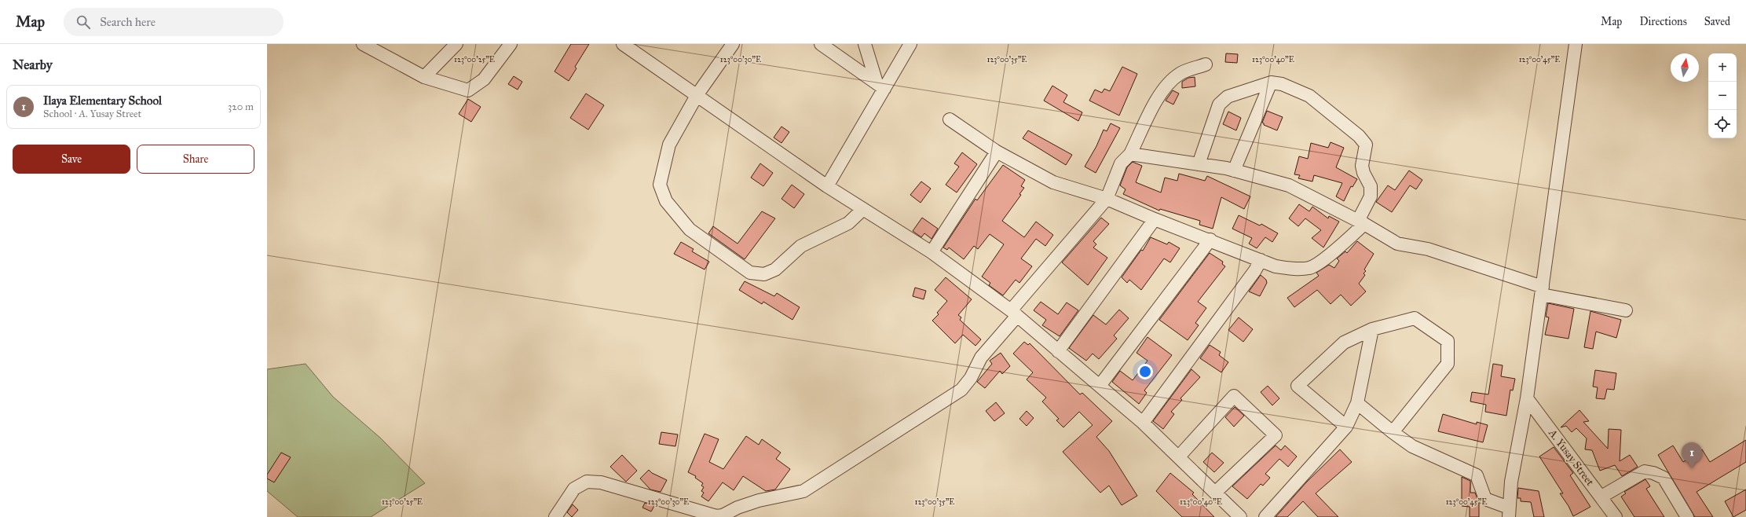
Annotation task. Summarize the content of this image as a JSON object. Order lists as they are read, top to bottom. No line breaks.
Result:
{"streets":{"street":["A. Yusay Street"]},"north":"top","page":{"header":"Map","search":"Search here","nav":["Map","Directions","Saved"],"heading":"Nearby","map_buttons":["+","−"],"list":[{"mark":"1","name":"Ilaya Elementary School","note":"School · A. Yusay Street","value":"320 m"}],"buttons":["Save","Share"],"pins":"1"},"coordinates":["123°00'45\"E","123°00'25\"E","123°00'30\"E","123°00'35\"E","123°00'40\"E"]}
